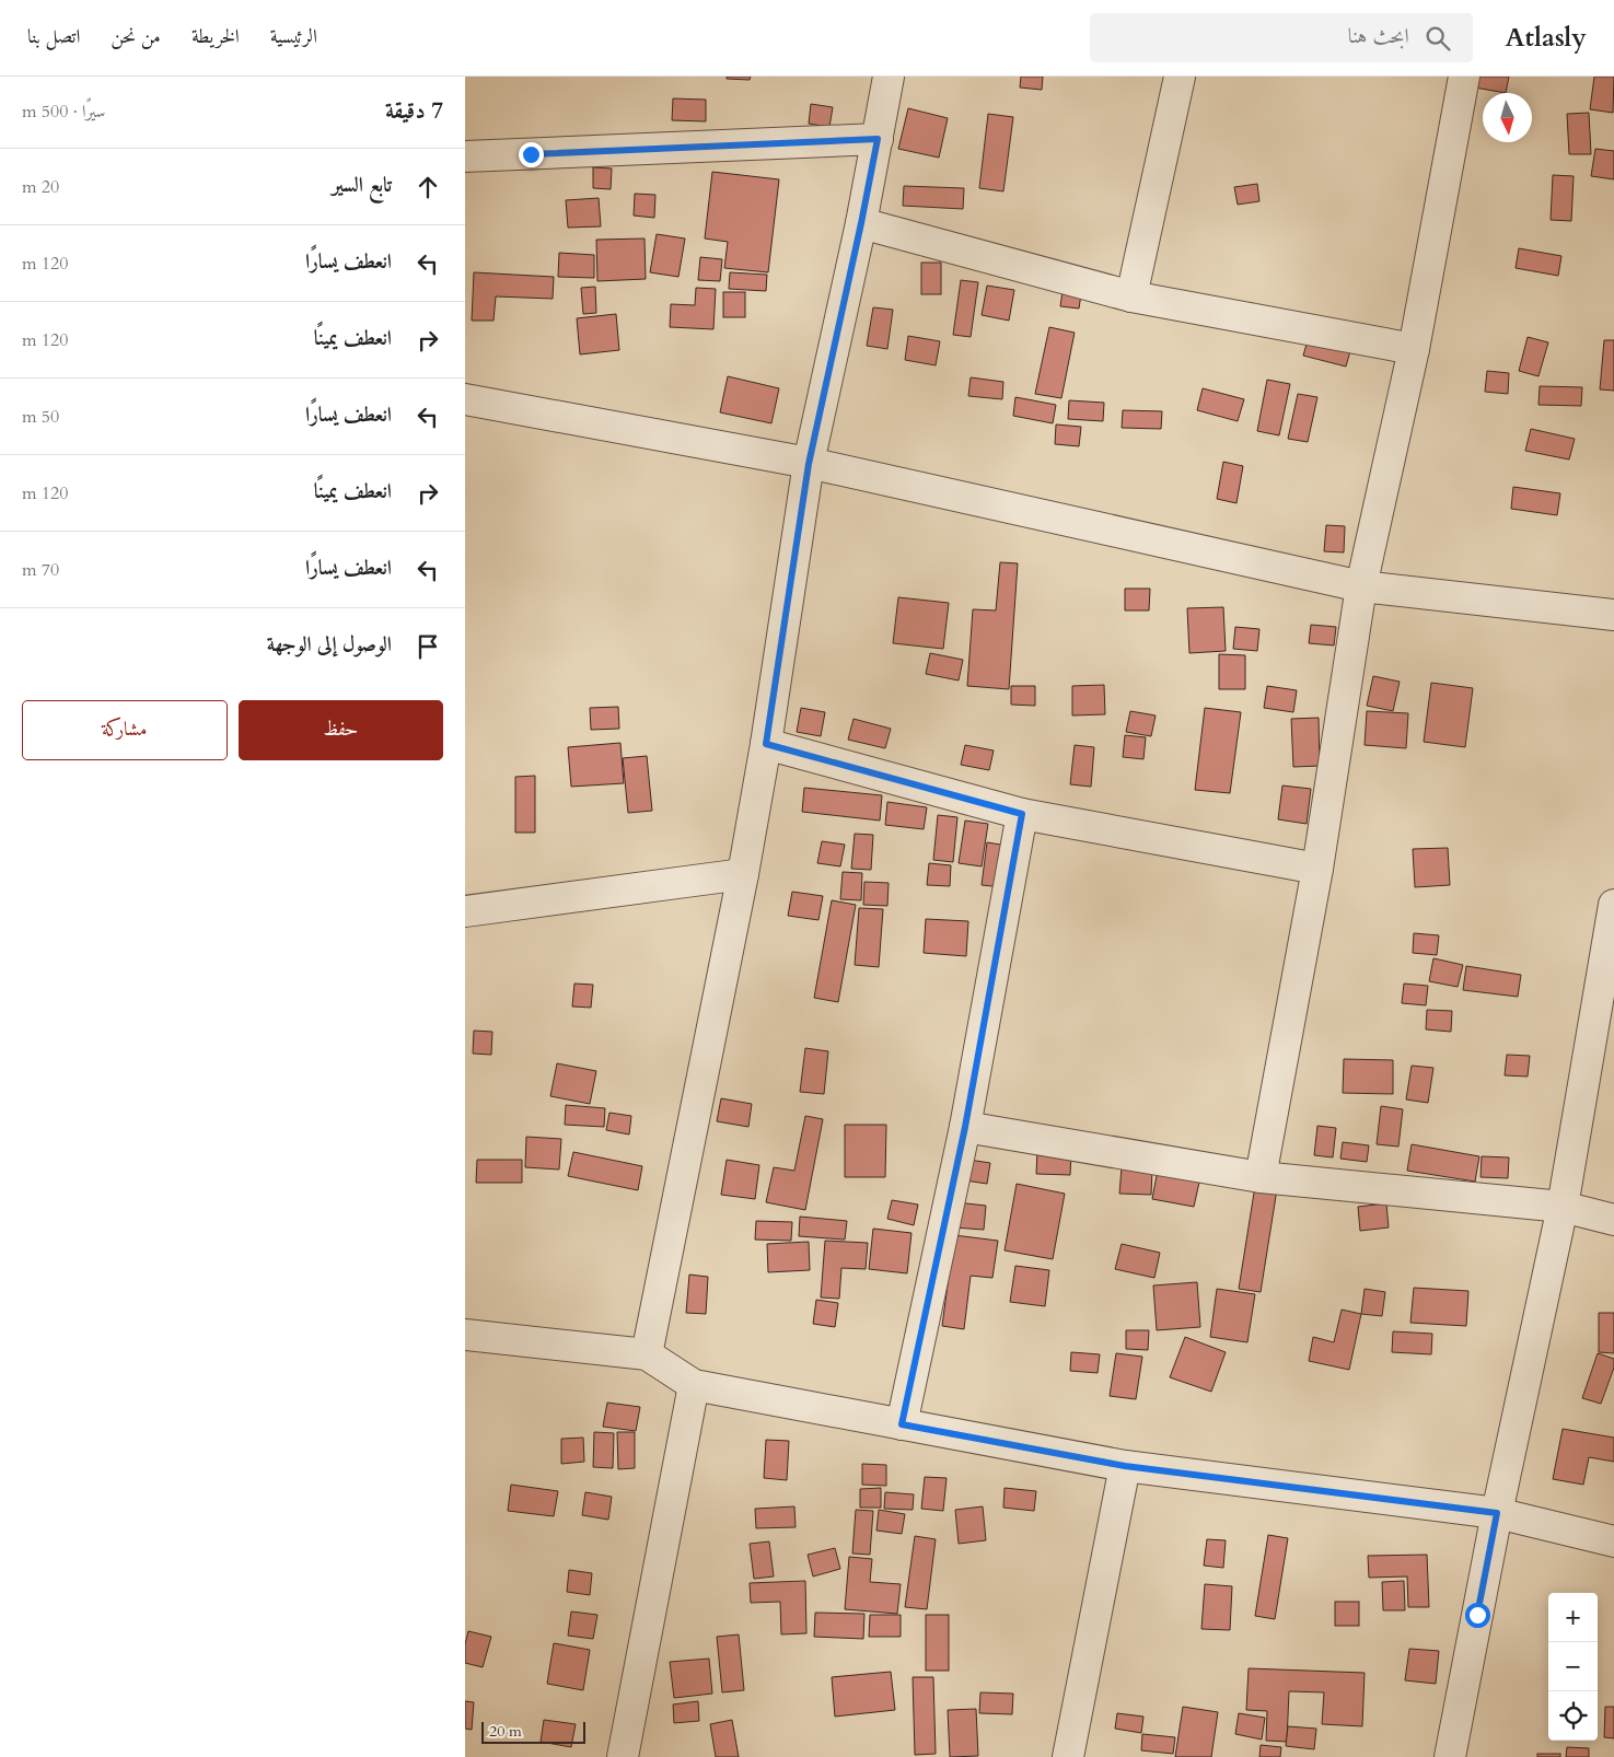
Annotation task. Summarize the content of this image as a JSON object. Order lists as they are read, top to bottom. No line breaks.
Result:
{"scale_bar":"20 m","north":"bottom","page":{"header":"Atlasly","search":"ابحث هنا","nav":["الرئيسية","الخريطة","من نحن","اتصل بنا"],"heading":["7 دقيقة","سيرًا · 500 m"],"list":[["تابع السير","20 m"],["انعطف يسارًا","120 m"],["انعطف يمينًا","120 m"],["انعطف يسارًا","50 m"],["انعطف يمينًا","120 m"],["انعطف يسارًا","70 m"],"الوصول إلى الوجهة"],"buttons":["حفظ","مشاركة"],"map_buttons":["+","−"],"scale":"20 m"}}
